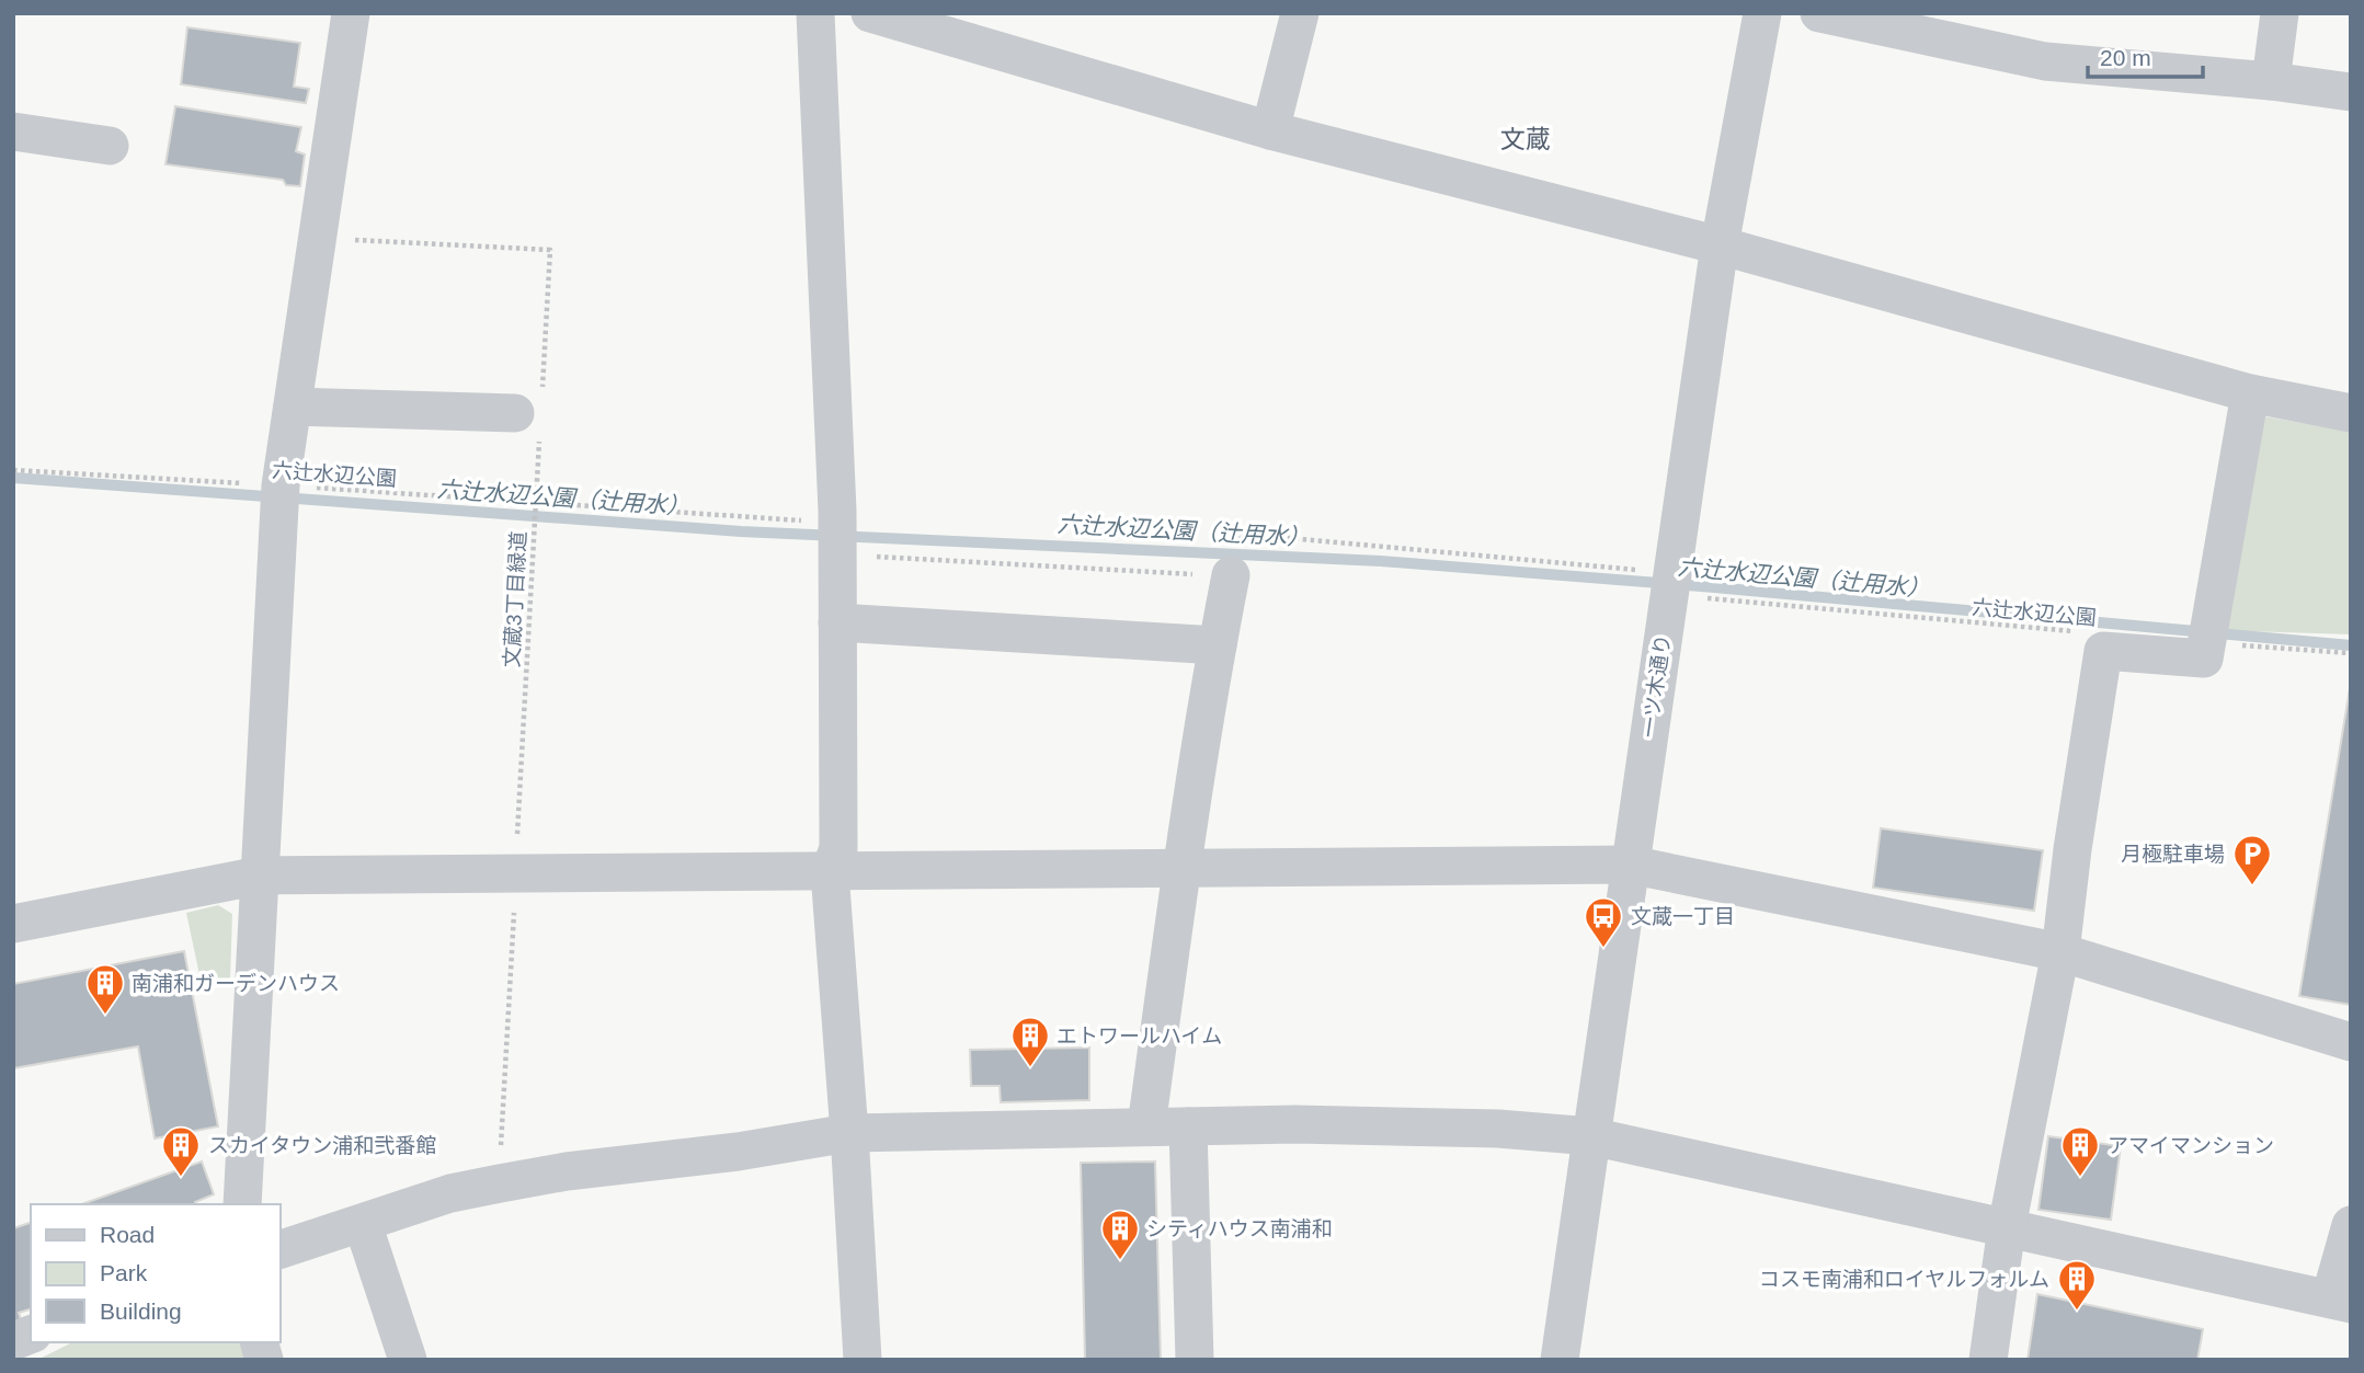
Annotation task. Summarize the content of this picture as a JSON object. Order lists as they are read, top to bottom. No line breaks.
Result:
{"streets":{"street":["一ツ木通り"],"path":["六辻水辺公園","文蔵3丁目緑道"]},"crossings":[["六辻水辺公園","文蔵3丁目緑道"],["六辻水辺公園","一ツ木通り"]],"districts":["文蔵"],"water":["六辻水辺公園（辻用水）"],"places":{"parking":["月極駐車場"],"bus stop":["文蔵一丁目"],"building":["南浦和ガーデンハウス","エトワールハイム","スカイタウン浦和弐番館","アマイマンション","シティハウス南浦和","コスモ南浦和ロイヤルフォルム"]},"legend":["Road","Park","Building"],"scale_bar":"20 m"}
